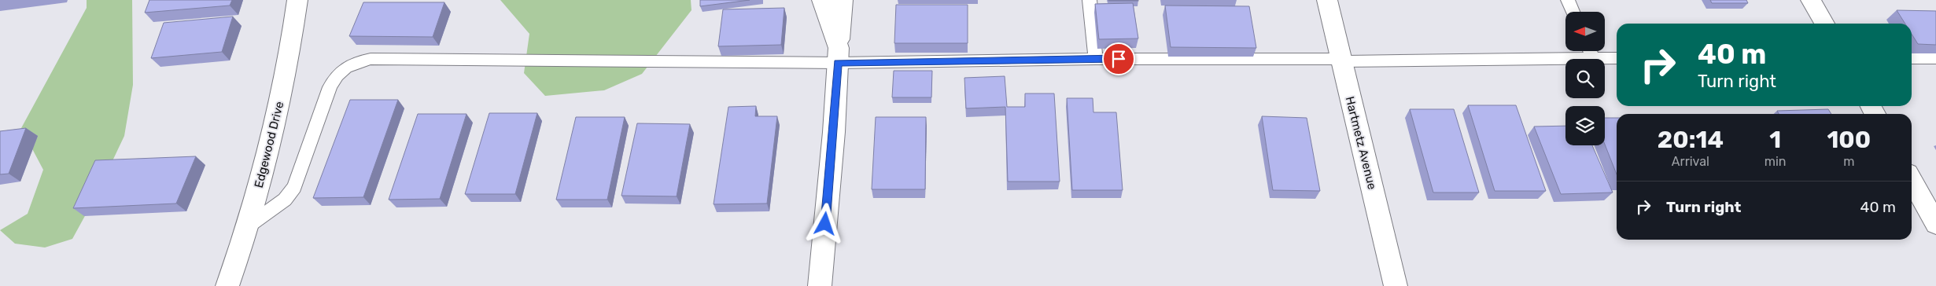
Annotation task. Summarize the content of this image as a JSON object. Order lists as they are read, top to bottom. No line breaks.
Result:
{"streets":{"street":["Hartmetz Avenue","Edgewood Drive"]},"north":"left","page":{"turn":["40 m","Turn right"],"eta":["20:14","Arrival","1","min","100","m"],"list":[{"name":"Turn right","value":"40 m"}]}}
